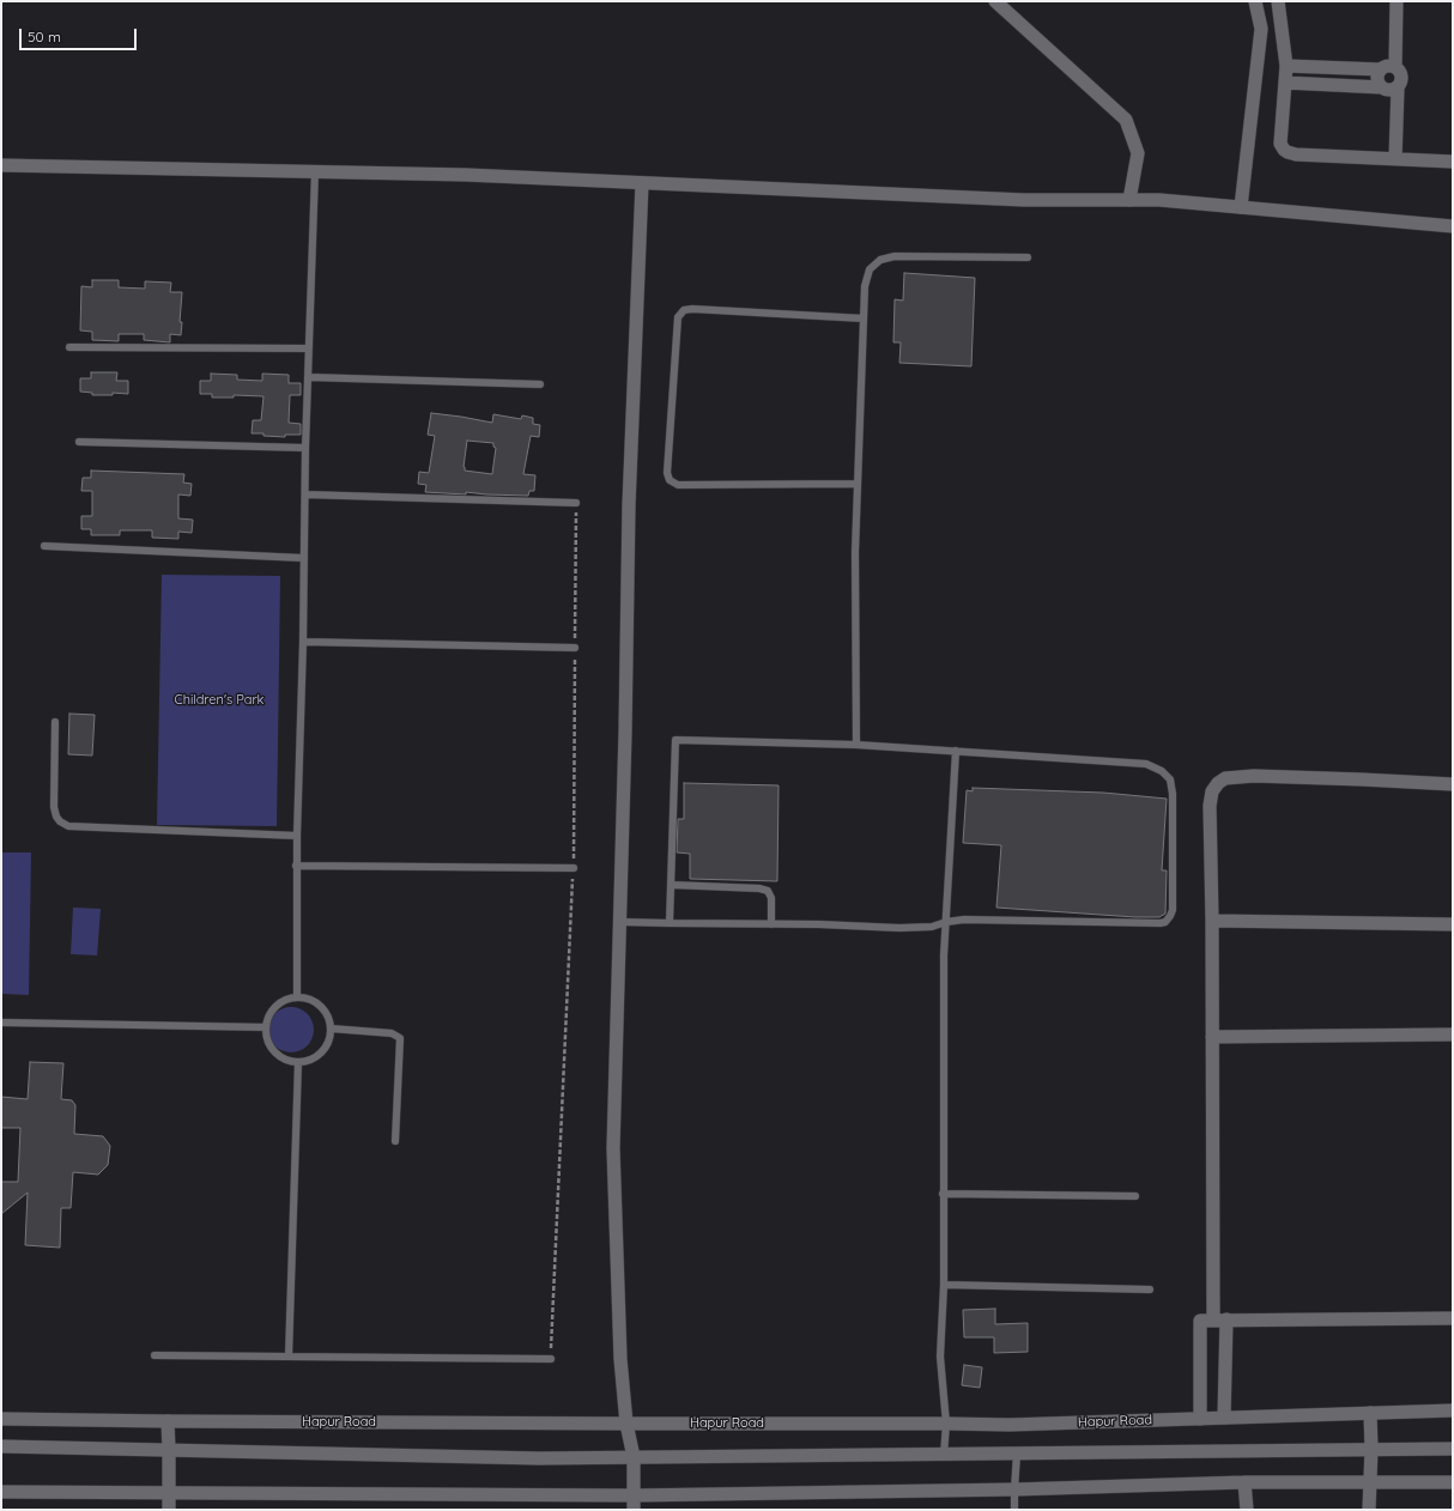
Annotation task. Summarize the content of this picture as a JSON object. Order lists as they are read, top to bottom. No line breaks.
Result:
{"streets":{"street":["Hapur Road"]},"parks":["Children's Park"],"scale_bar":"50 m"}
